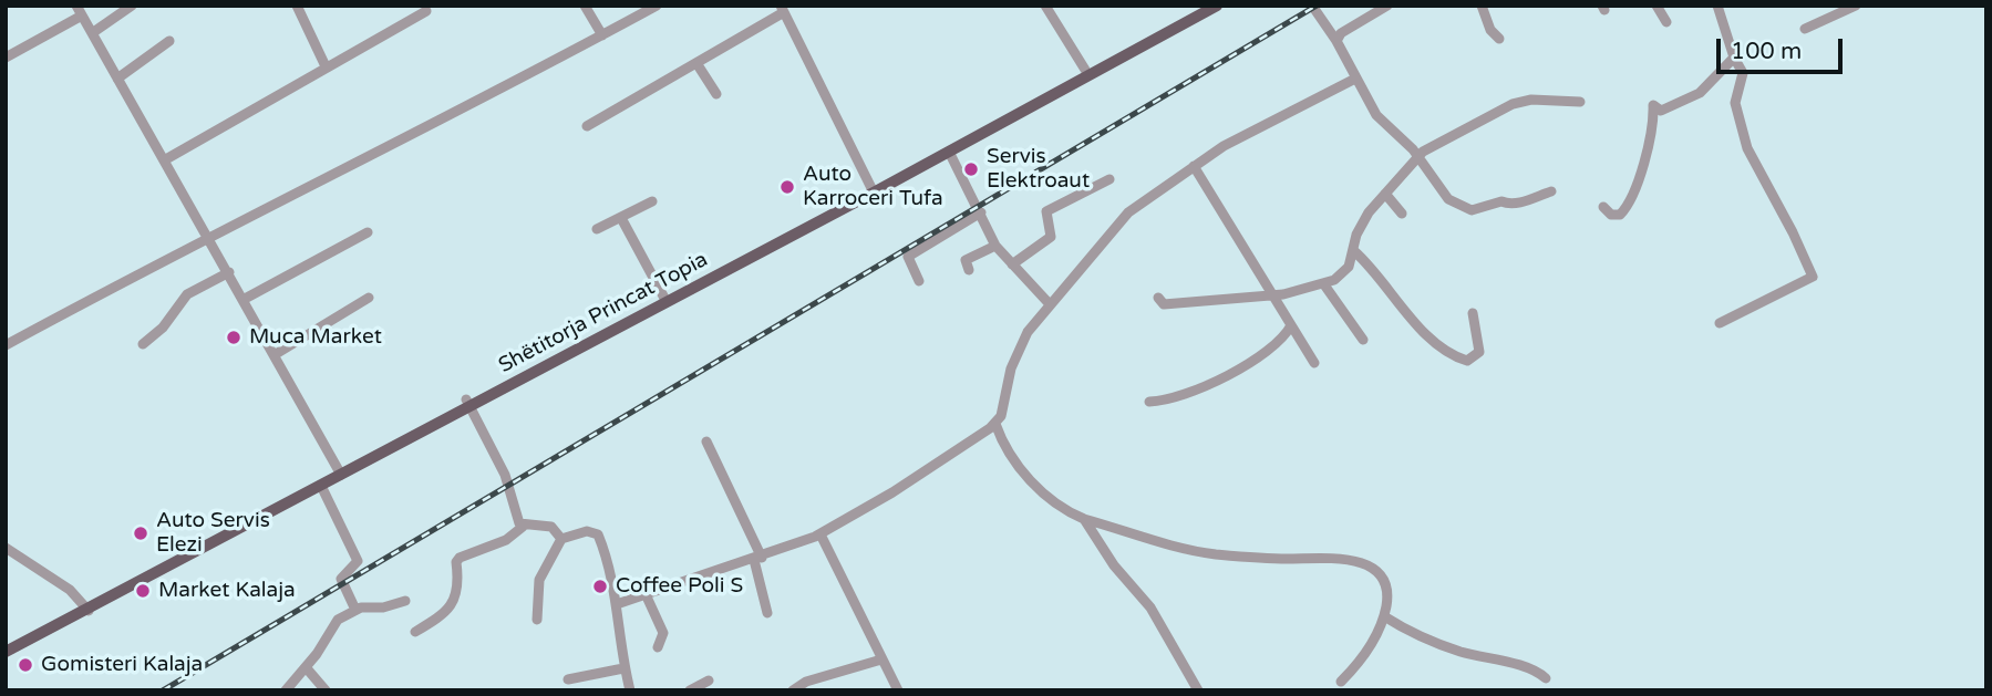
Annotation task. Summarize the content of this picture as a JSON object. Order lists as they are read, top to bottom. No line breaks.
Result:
{"streets":{"main road":["Shëtitorja Princat Topia"]},"places":["Servis Elektroaut","Auto Karroceri Tufa","Muca Market","Auto Servis Elezi","Coffee Poli S","Market Kalaja","Gomisteri Kalaja"],"scale_bar":"100 m"}
